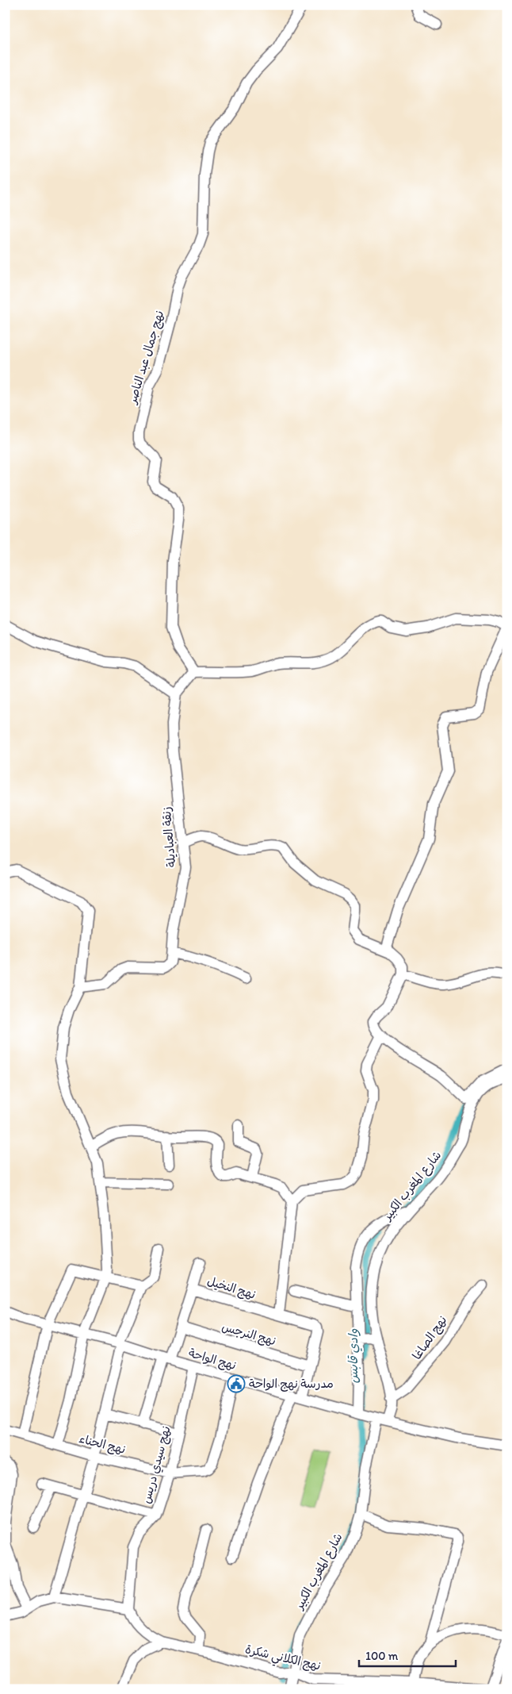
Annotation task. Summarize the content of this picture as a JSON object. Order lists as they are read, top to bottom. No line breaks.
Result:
{"streets":{"street":["نهج جمال عبد الناصر","زنقة العباديلة","شارع المغرب الكبير","نهج النخيل","نهج النرجس","نهج الصاغا","نهج الواحة","نهج الحناء","نهج سيدي دريس","نهج الكلاني شكرة"]},"crossings":[["شارع المغرب الكبير","نهج الصاغا"],["شارع المغرب الكبير","نهج الواحة"],["شارع المغرب الكبير","نهج الكلاني شكرة"],["نهج النخيل","نهج النرجس"],["نهج النخيل","نهج الواحة"],["نهج الواحة","نهج الحناء"],["نهج الواحة","نهج سيدي دريس"],["نهج الحناء","نهج سيدي دريس"]],"water":["وادي قابس"],"places":{"public building":["مدرسة نهج الواحة"]},"scale_bar":"100 m"}
